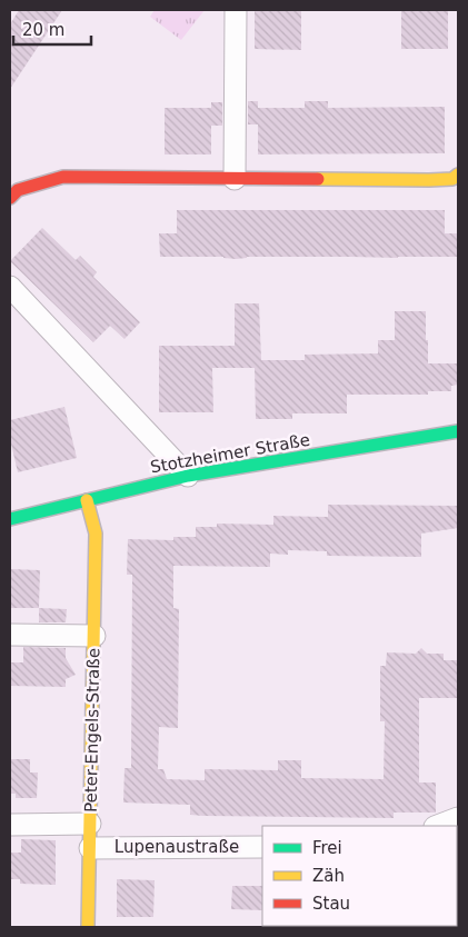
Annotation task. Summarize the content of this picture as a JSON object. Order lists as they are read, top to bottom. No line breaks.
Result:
{"streets":{"street":["Stotzheimer Straße","Peter-Engels-Straße","Lupenaustraße"]},"crossings":[["Stotzheimer Straße","Peter-Engels-Straße"],["Peter-Engels-Straße","Lupenaustraße"]],"legend":["Frei","Zäh","Stau"],"scale_bar":"20 m"}
